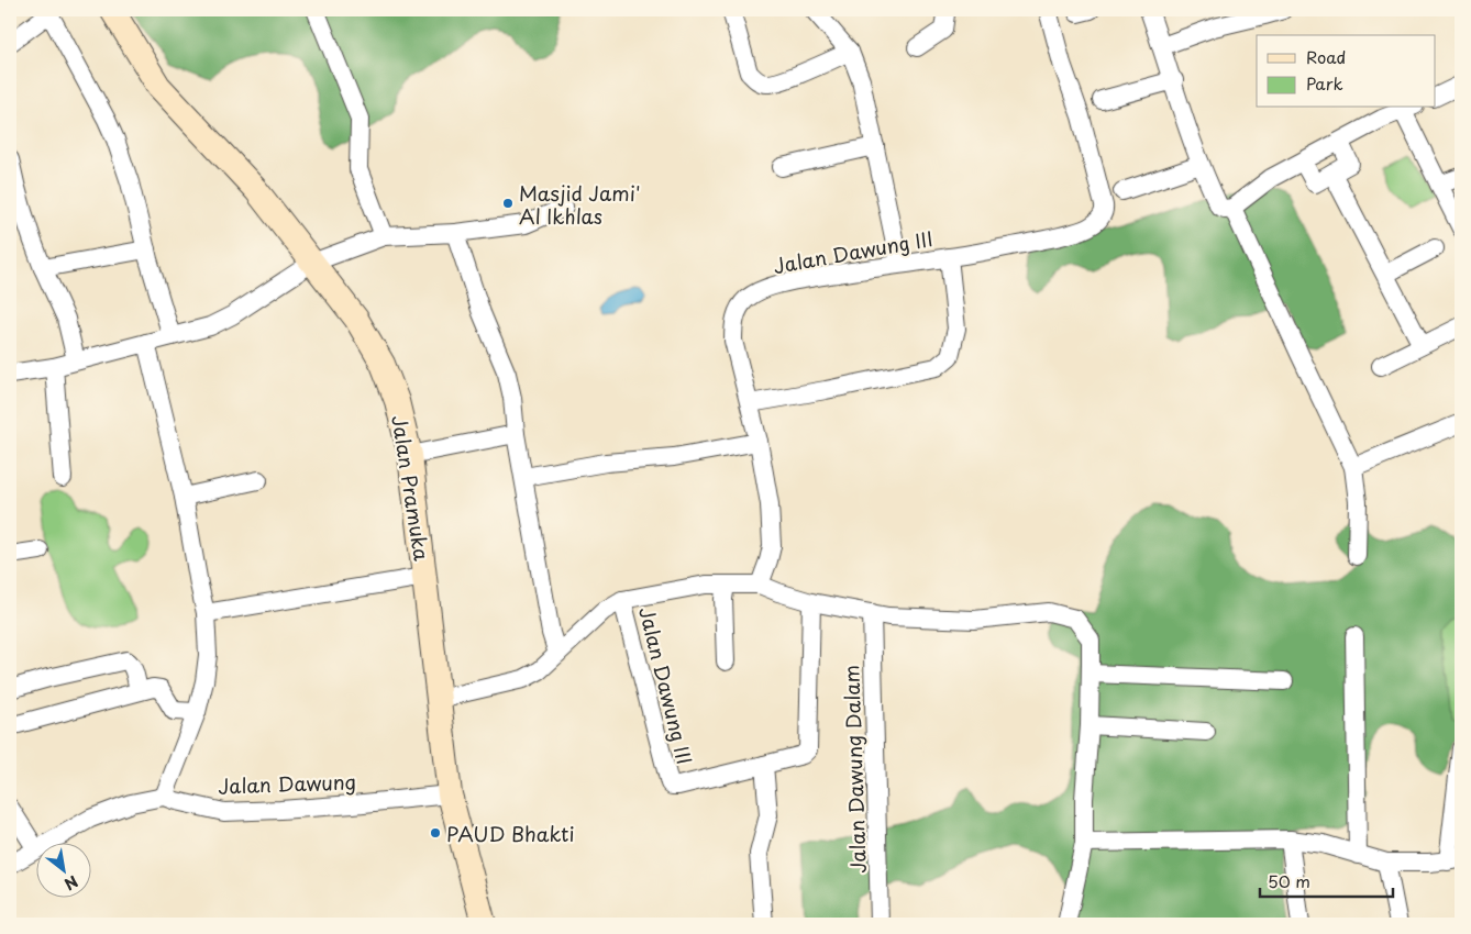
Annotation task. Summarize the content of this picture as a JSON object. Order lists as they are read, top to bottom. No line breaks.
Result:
{"streets":{"main road":["Jalan Pramuka"],"street":["Jalan Dawung III","Jalan Dawung Dalam","Jalan Dawung"]},"crossings":[["Jalan Dawung III","Jalan Pramuka"],["Jalan Pramuka","Jalan Dawung"]],"places":["Masjid Jami' Al Ikhlas","PAUD Bhakti"],"legend":["Road","Park"],"scale_bar":"50 m","north":"bottom right"}
